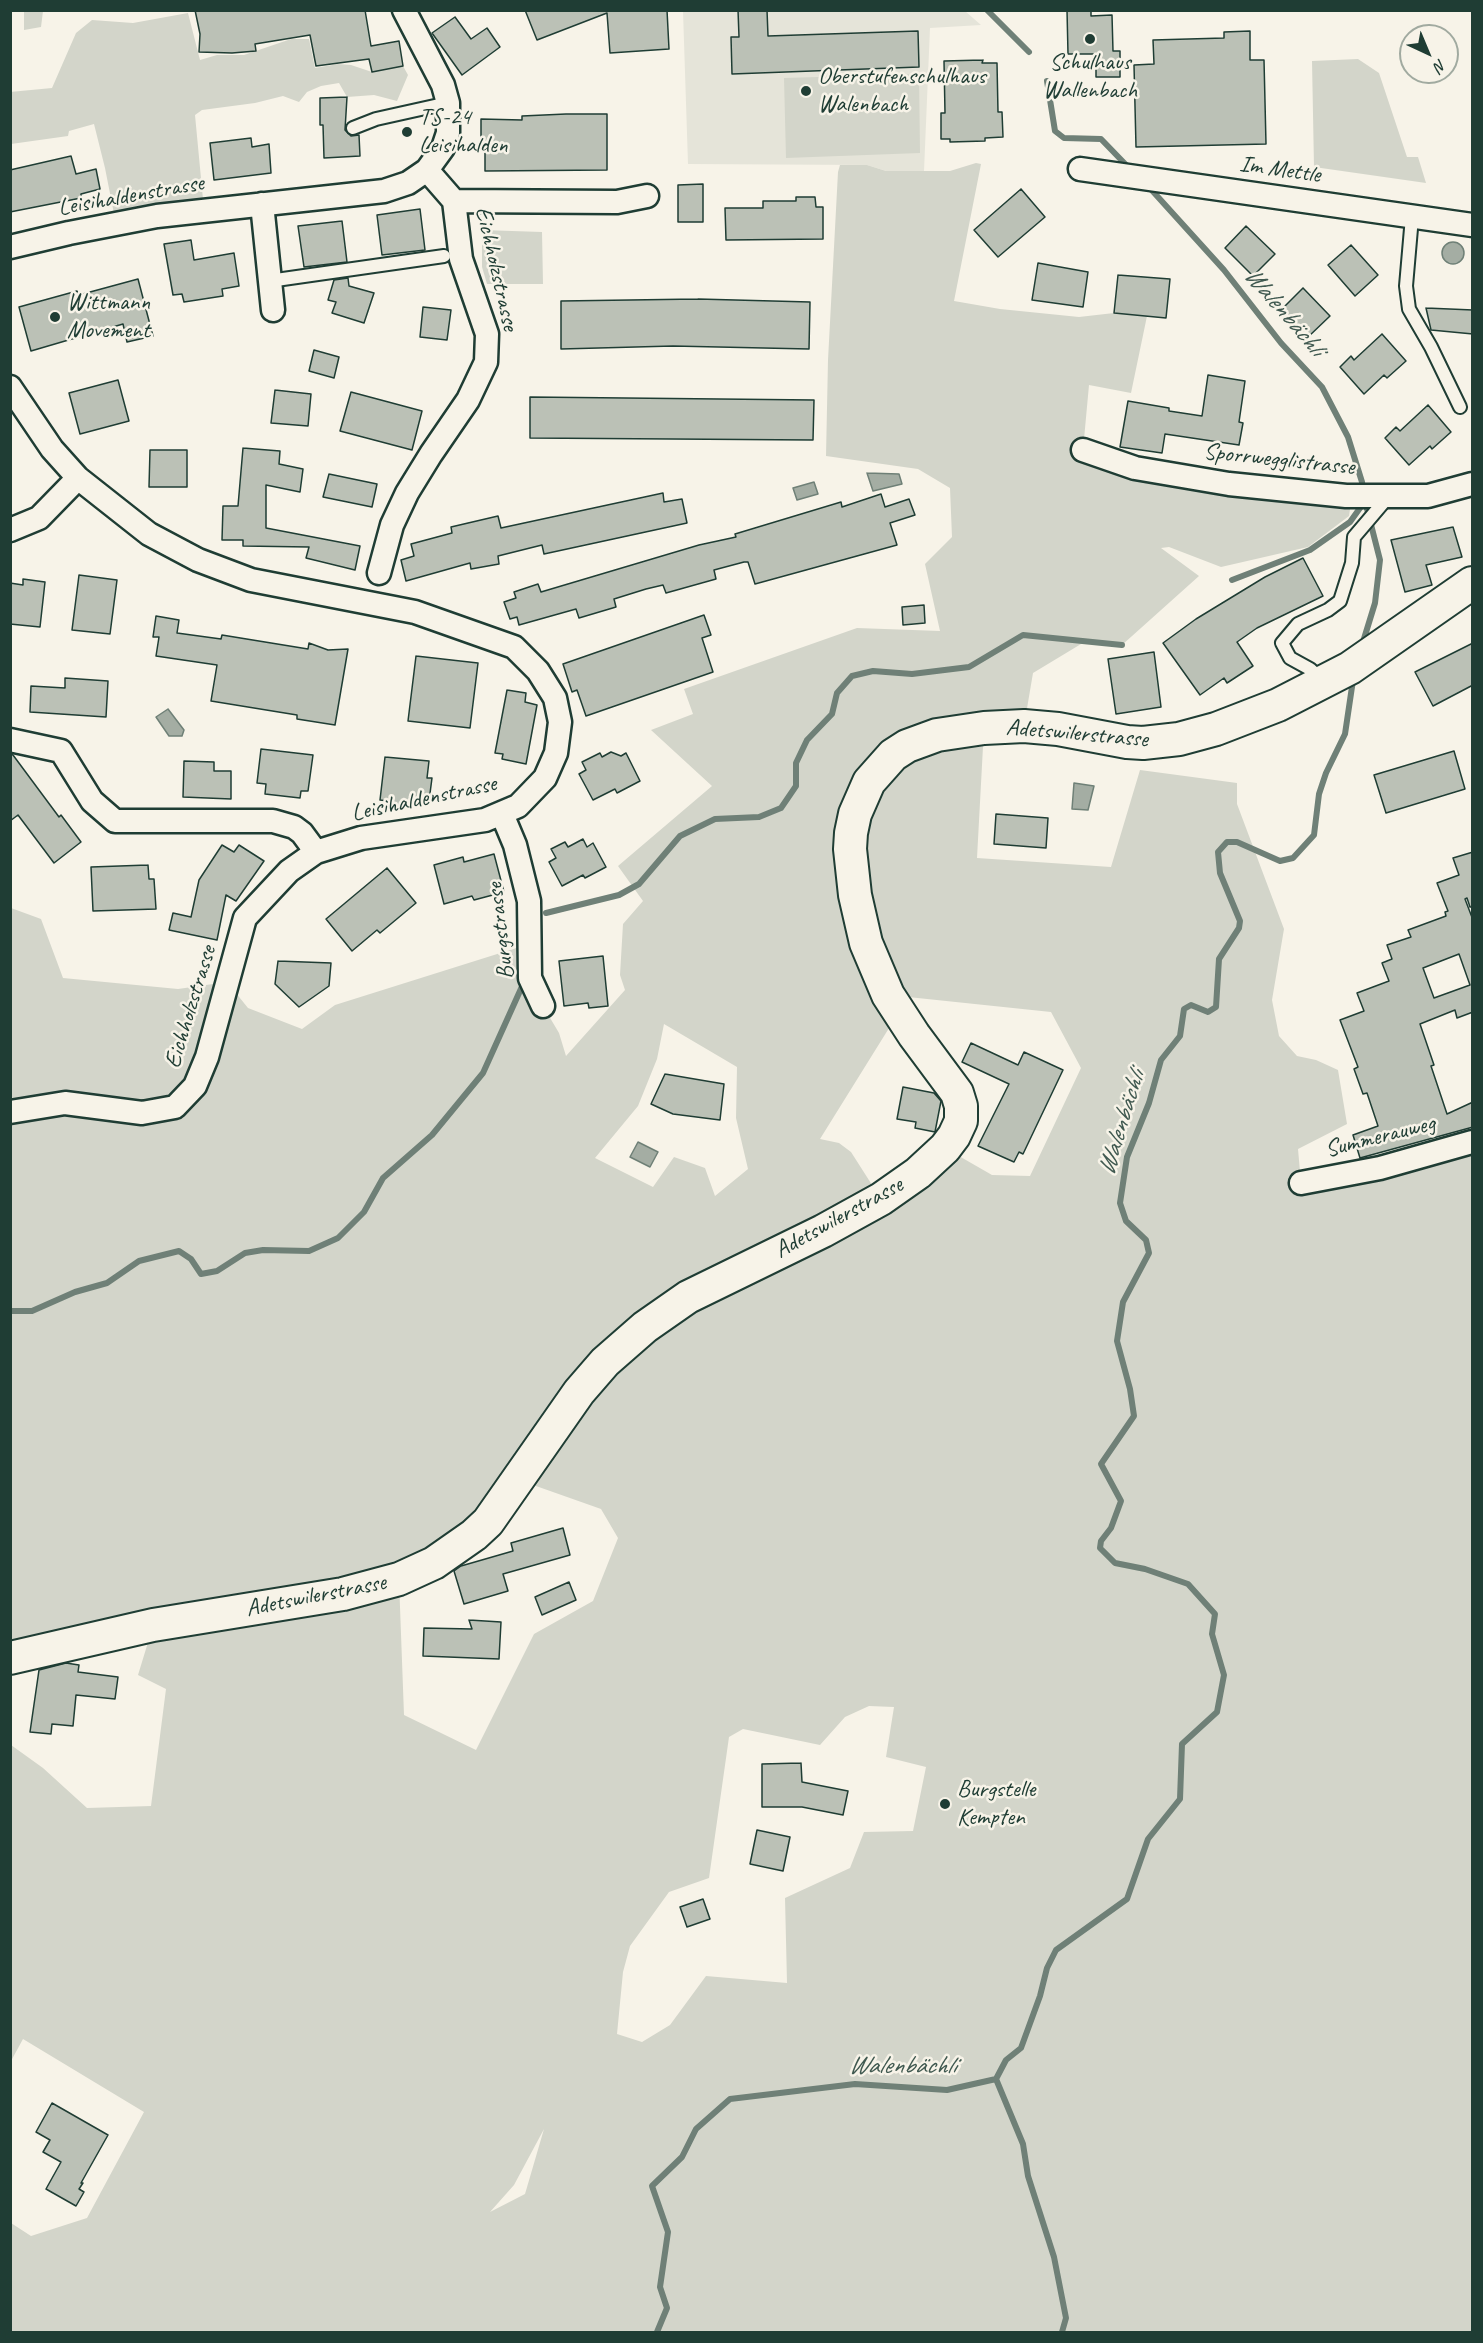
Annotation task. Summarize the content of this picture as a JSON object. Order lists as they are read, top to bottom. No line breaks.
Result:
{"streets":{"street":["Im Mettle","Leisihaldenstrasse","Eichholzstrasse","Sporrwegglistrasse","Adetswilerstrasse","Burgstrasse","Summerauweg"]},"crossings":[["Leisihaldenstrasse","Eichholzstrasse"],["Leisihaldenstrasse","Burgstrasse"]],"water":["Walenbächli"],"places":["Schulhaus Wallenbach","Oberstufenschulhaus Walenbach","TS-24 Leisihalden","Wittmann Movement","Burgstelle Kempten"],"north":"bottom right"}
